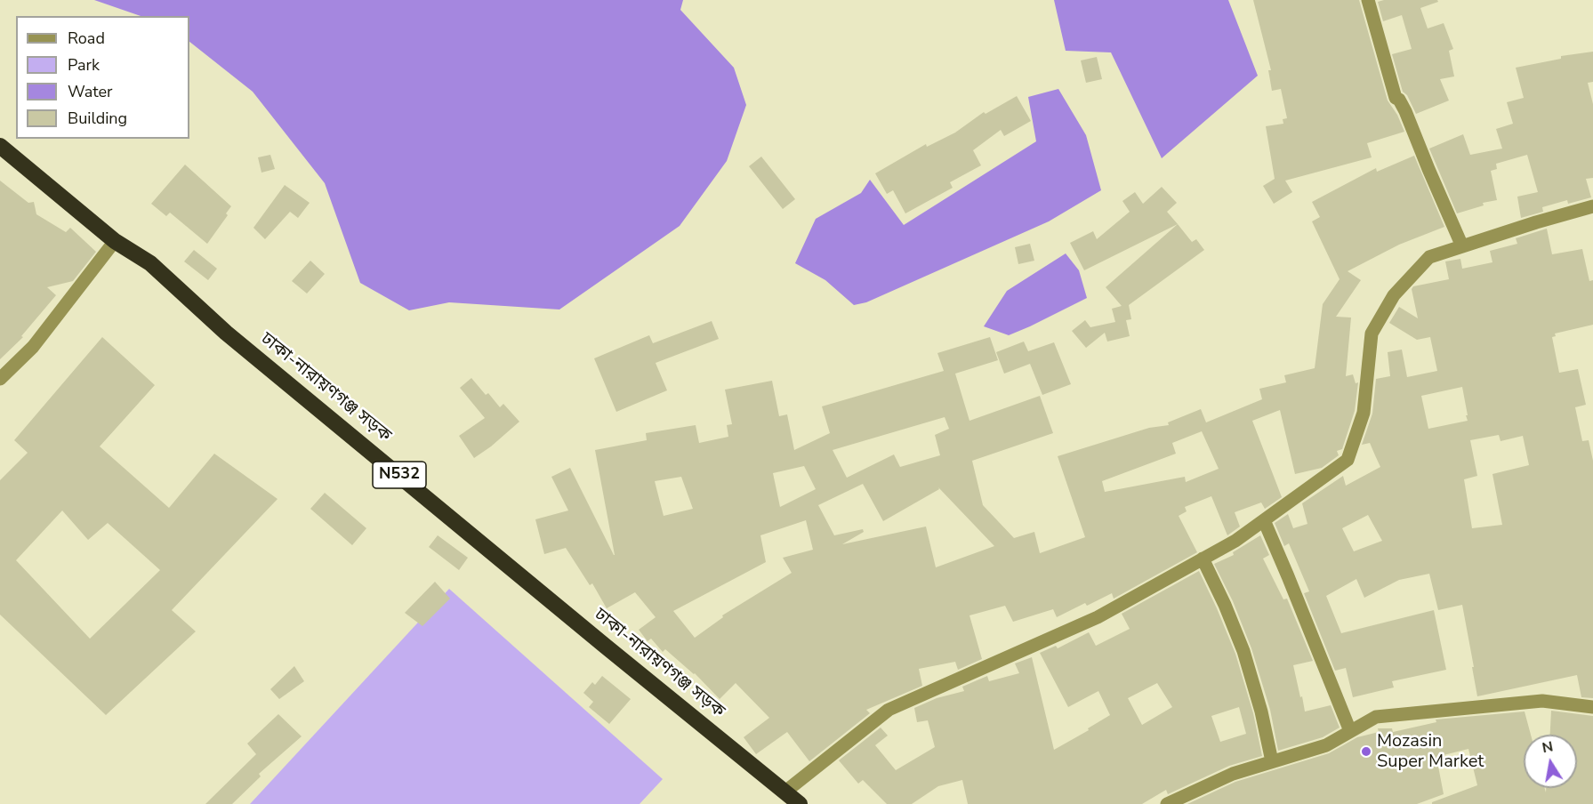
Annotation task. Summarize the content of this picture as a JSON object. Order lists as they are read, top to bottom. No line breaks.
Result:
{"streets":{"highway":["ঢাকা-নারায়ণগঞ্জ সড়ক","N532"]},"places":["Mozasin Super Market"],"legend":["Road","Park","Water","Building"],"north":"top"}
